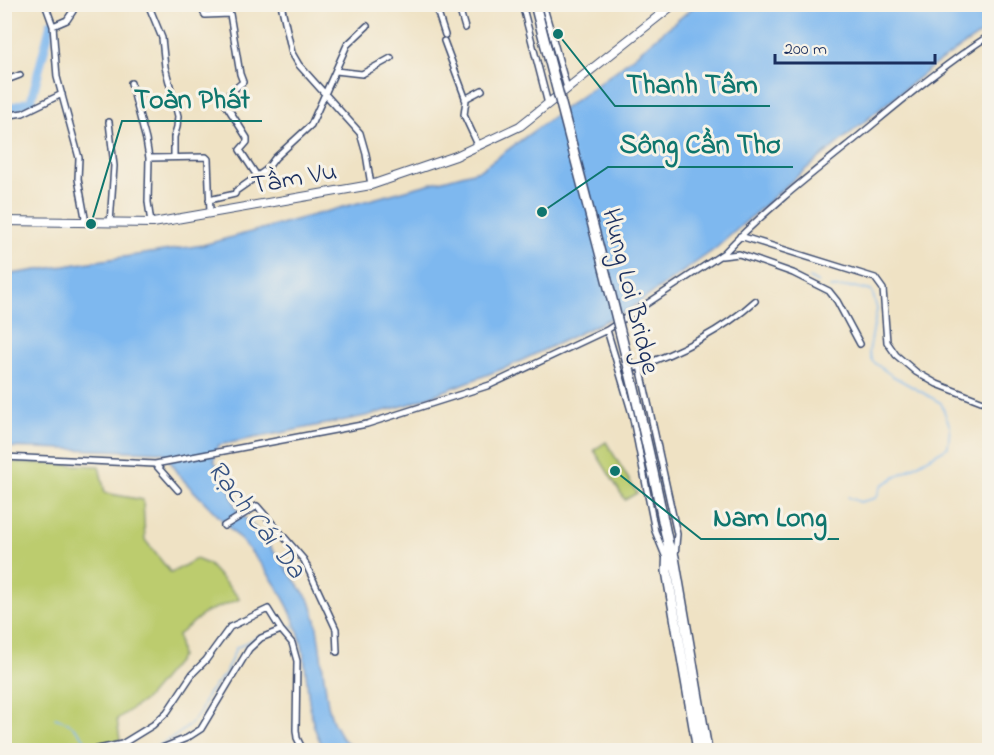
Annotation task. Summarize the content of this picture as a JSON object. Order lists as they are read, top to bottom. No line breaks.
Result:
{"streets":{"highway":["Hung Loi Bridge"],"street":["Tầm Vu"]},"water":["Rạch Cái Da"],"places":["Thanh Tâm","Sông Cần Thơ","Toàn Phát","Nam Long"],"scale_bar":"200 m"}
